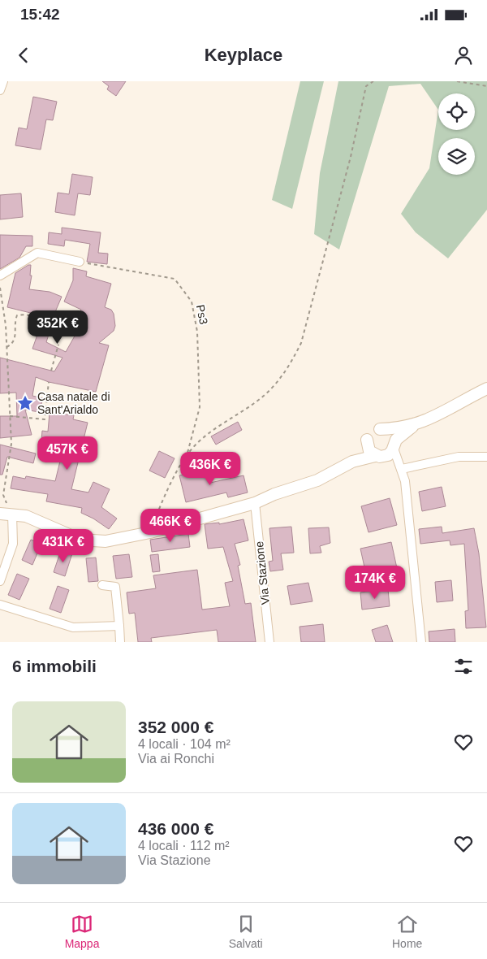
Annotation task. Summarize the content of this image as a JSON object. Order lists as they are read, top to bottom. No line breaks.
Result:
{"streets":{"street":["Via Stazione"],"path":["Ps3"]},"places":{"place":["Casa natale di Sant'Arialdo"]},"page":{"status":"15:42","header":"Keyplace","price":["352K €","457K €","436K €","466K €","431K €","174K €"],"heading":"6 immobili","list":[{"name":"352 000 €","note":"4 locali · 104 m² · Via ai Ronchi"},{"name":"436 000 €","note":"4 locali · 112 m² · Via Stazione"}],"tabs":["Mappa","Salvati","Home"]}}
